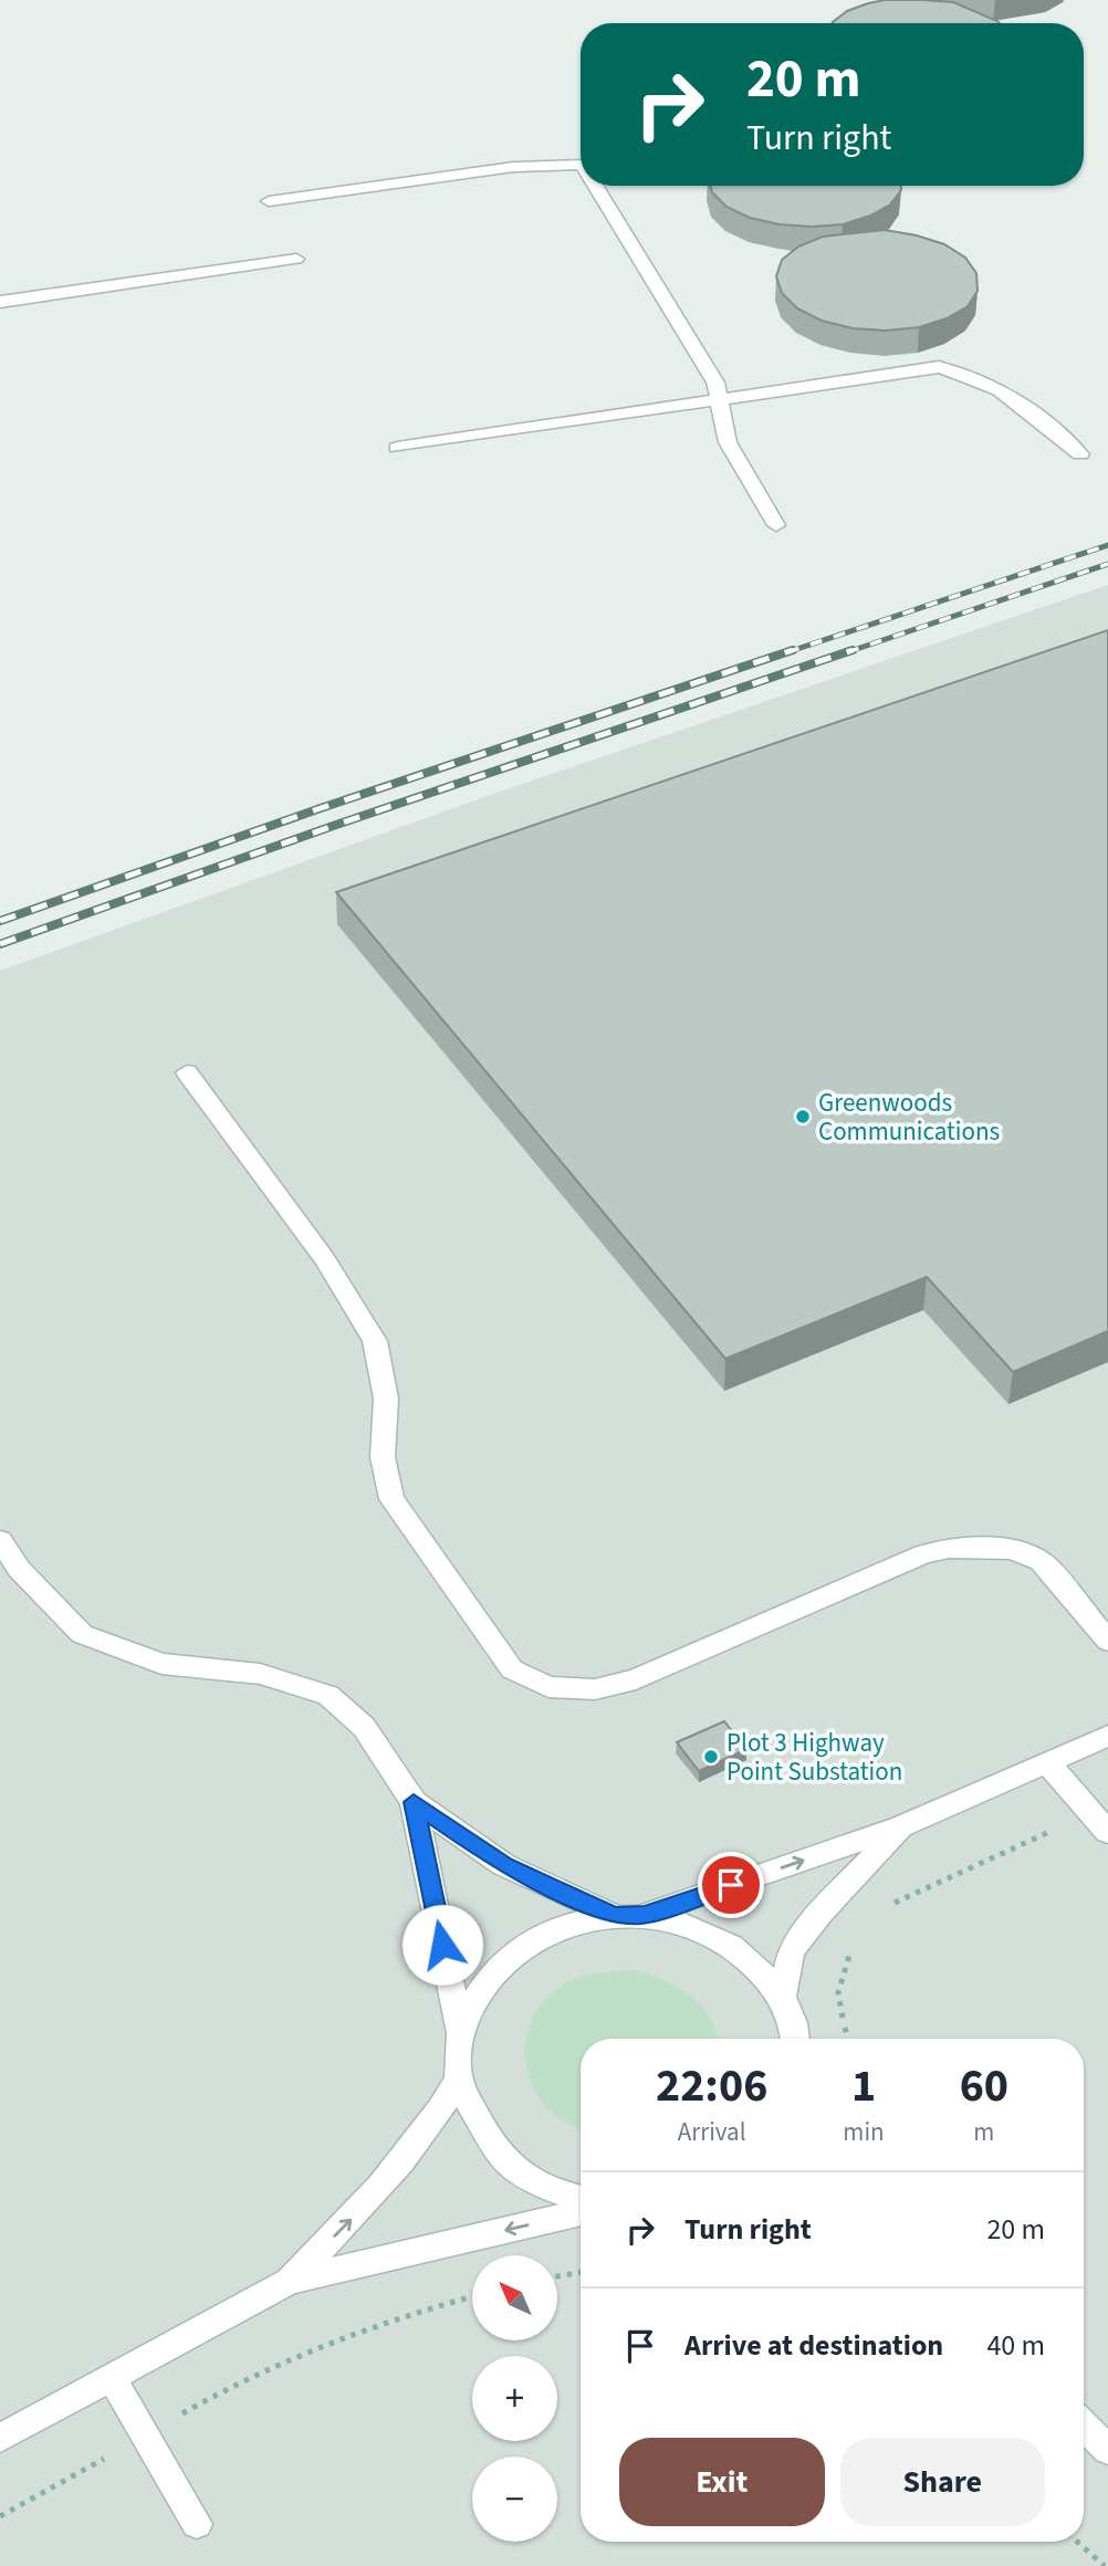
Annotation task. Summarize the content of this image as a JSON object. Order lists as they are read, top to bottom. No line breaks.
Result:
{"places":["Greenwoods Communications","Plot 3 Highway Point Substation"],"north":"top left","page":{"turn":["20 m","Turn right"],"eta":["22:06","Arrival","1","min","60","m"],"list":[{"name":"Turn right","value":"20 m"},{"name":"Arrive at destination","value":"40 m"}],"map_buttons":["+","−"],"buttons":["Exit","Share"]}}
